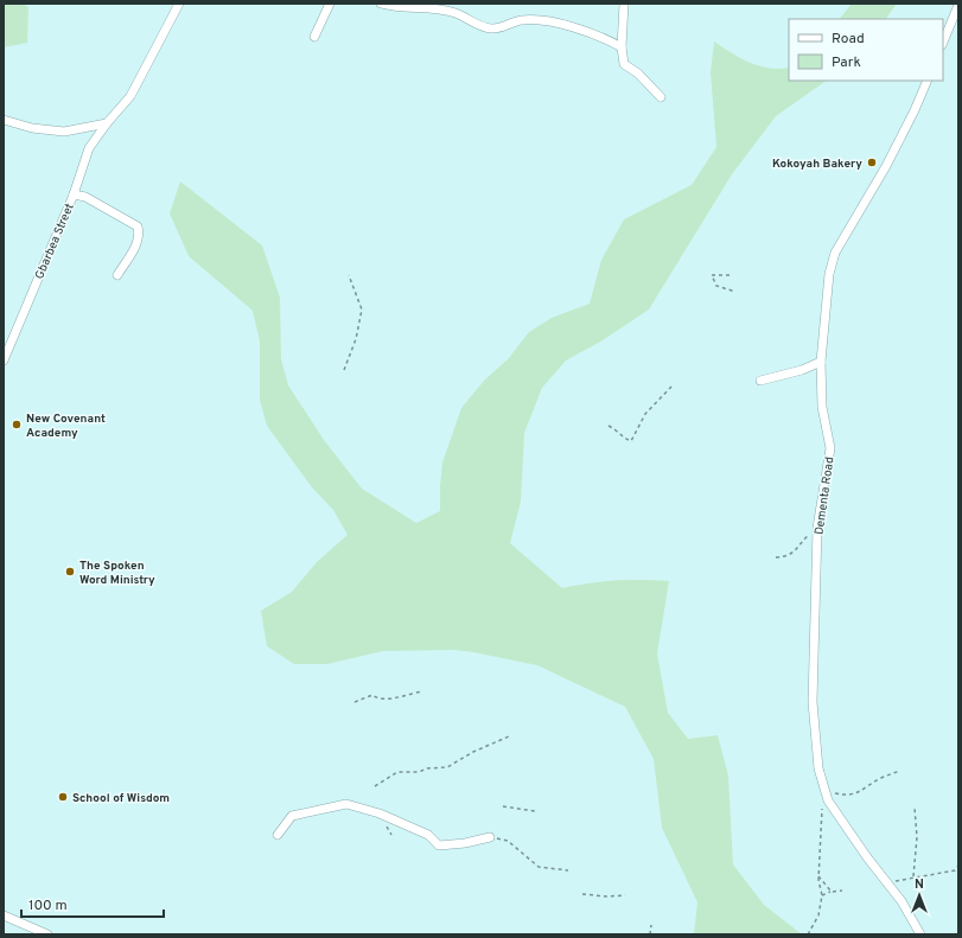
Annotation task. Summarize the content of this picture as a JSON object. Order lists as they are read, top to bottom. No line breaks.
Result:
{"streets":{"street":["Gbarbea Street","Dementa Road"]},"places":["Kokoyah Bakery","New Covenant Academy","The Spoken Word Ministry","School of Wisdom"],"legend":["Road","Park"],"scale_bar":"100 m","north":"top"}
